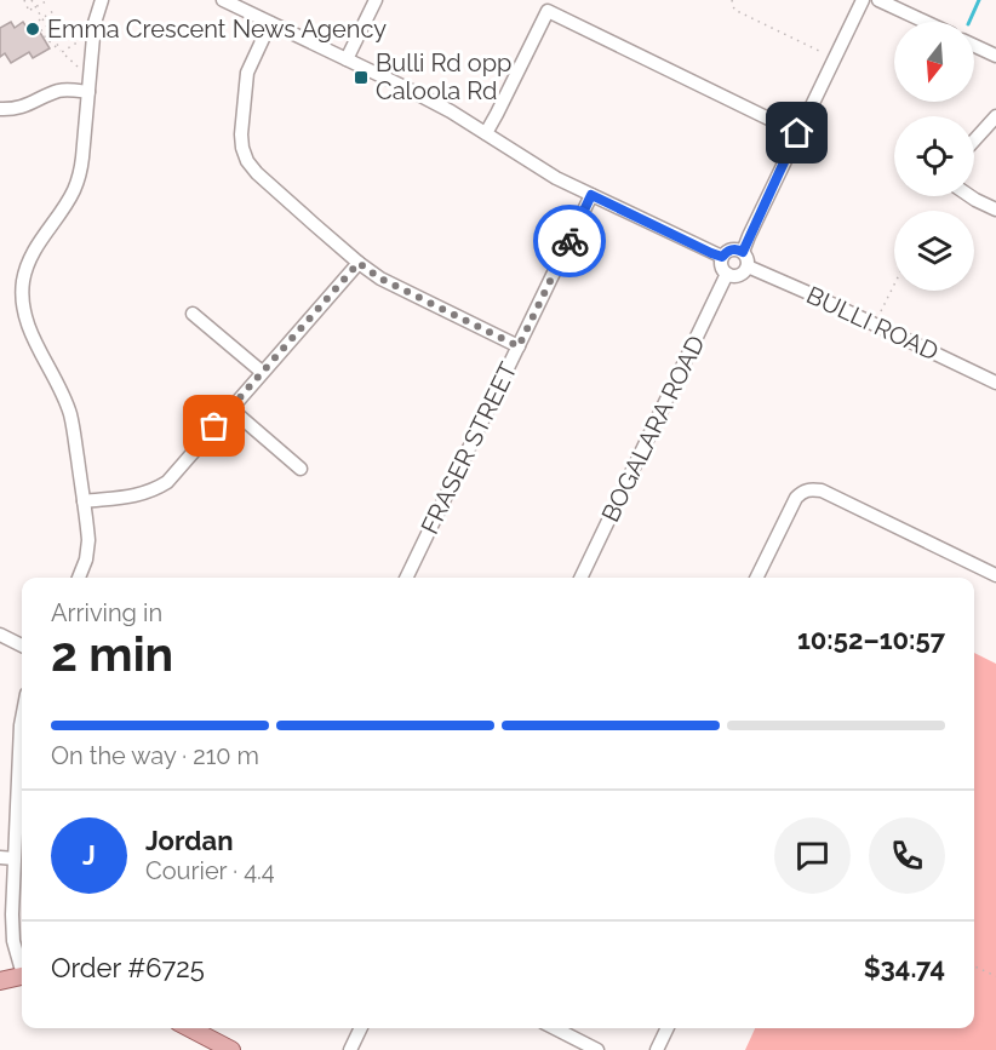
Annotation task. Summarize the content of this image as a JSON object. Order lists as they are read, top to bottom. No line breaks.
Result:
{"streets":{"street":["BULLI ROAD","BOGALARA ROAD","FRASER STREET"]},"crossings":[["BULLI ROAD","BOGALARA ROAD"]],"places":{"other":["Emma Crescent News Agency"],"transit":["Bulli Rd opp Caloola Rd"]},"north":"bottom","page":{"heading":["2 min","Arriving in","10:52–10:57"],"panel":["Jordan","Courier · 4.4","Order #6725","$34.74"],"bar":"On the way · 210 m","round":"J"}}
